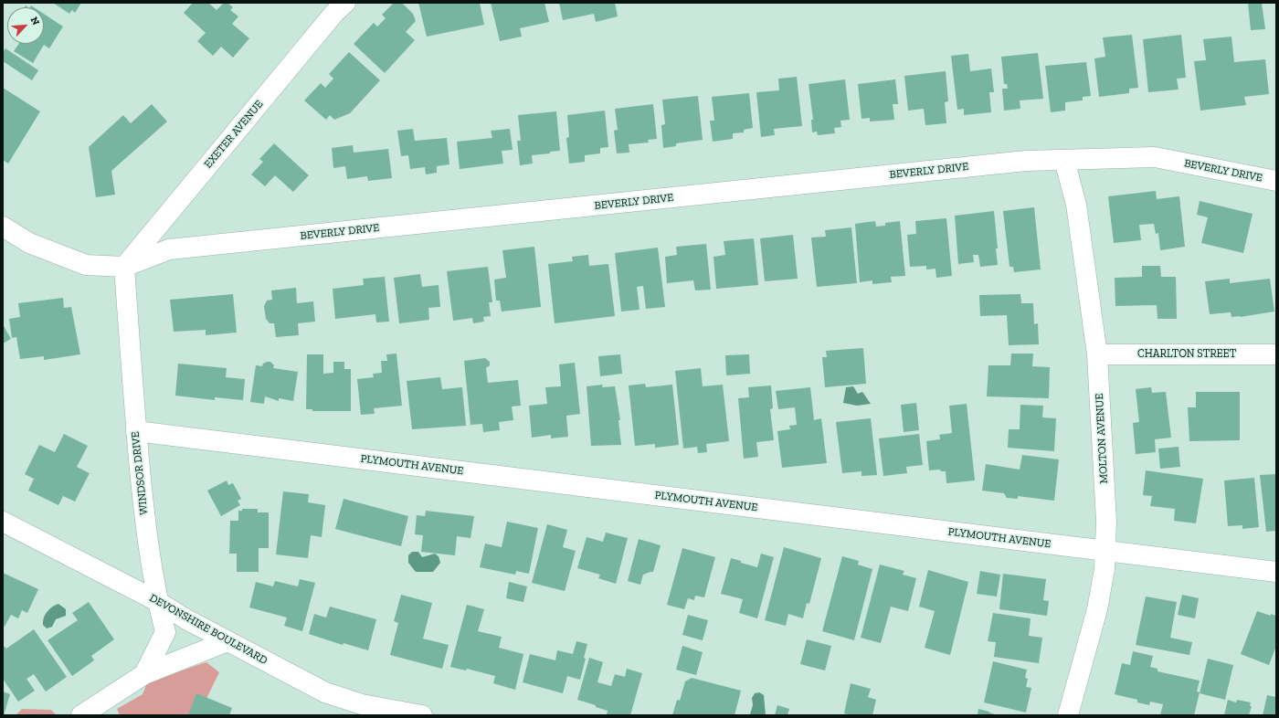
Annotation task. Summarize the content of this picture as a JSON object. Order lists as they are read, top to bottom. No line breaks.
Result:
{"streets":{"street":["EXETER AVENUE","BEVERLY DRIVE","CHARLTON STREET","MOLTON AVENUE","PLYMOUTH AVENUE","WINDSOR DRIVE","DEVONSHIRE BOULEVARD"]},"crossings":[["EXETER AVENUE","BEVERLY DRIVE"],["EXETER AVENUE","WINDSOR DRIVE"],["BEVERLY DRIVE","MOLTON AVENUE"],["BEVERLY DRIVE","WINDSOR DRIVE"],["CHARLTON STREET","MOLTON AVENUE"],["MOLTON AVENUE","PLYMOUTH AVENUE"],["PLYMOUTH AVENUE","WINDSOR DRIVE"],["WINDSOR DRIVE","DEVONSHIRE BOULEVARD"]],"north":"top right"}
